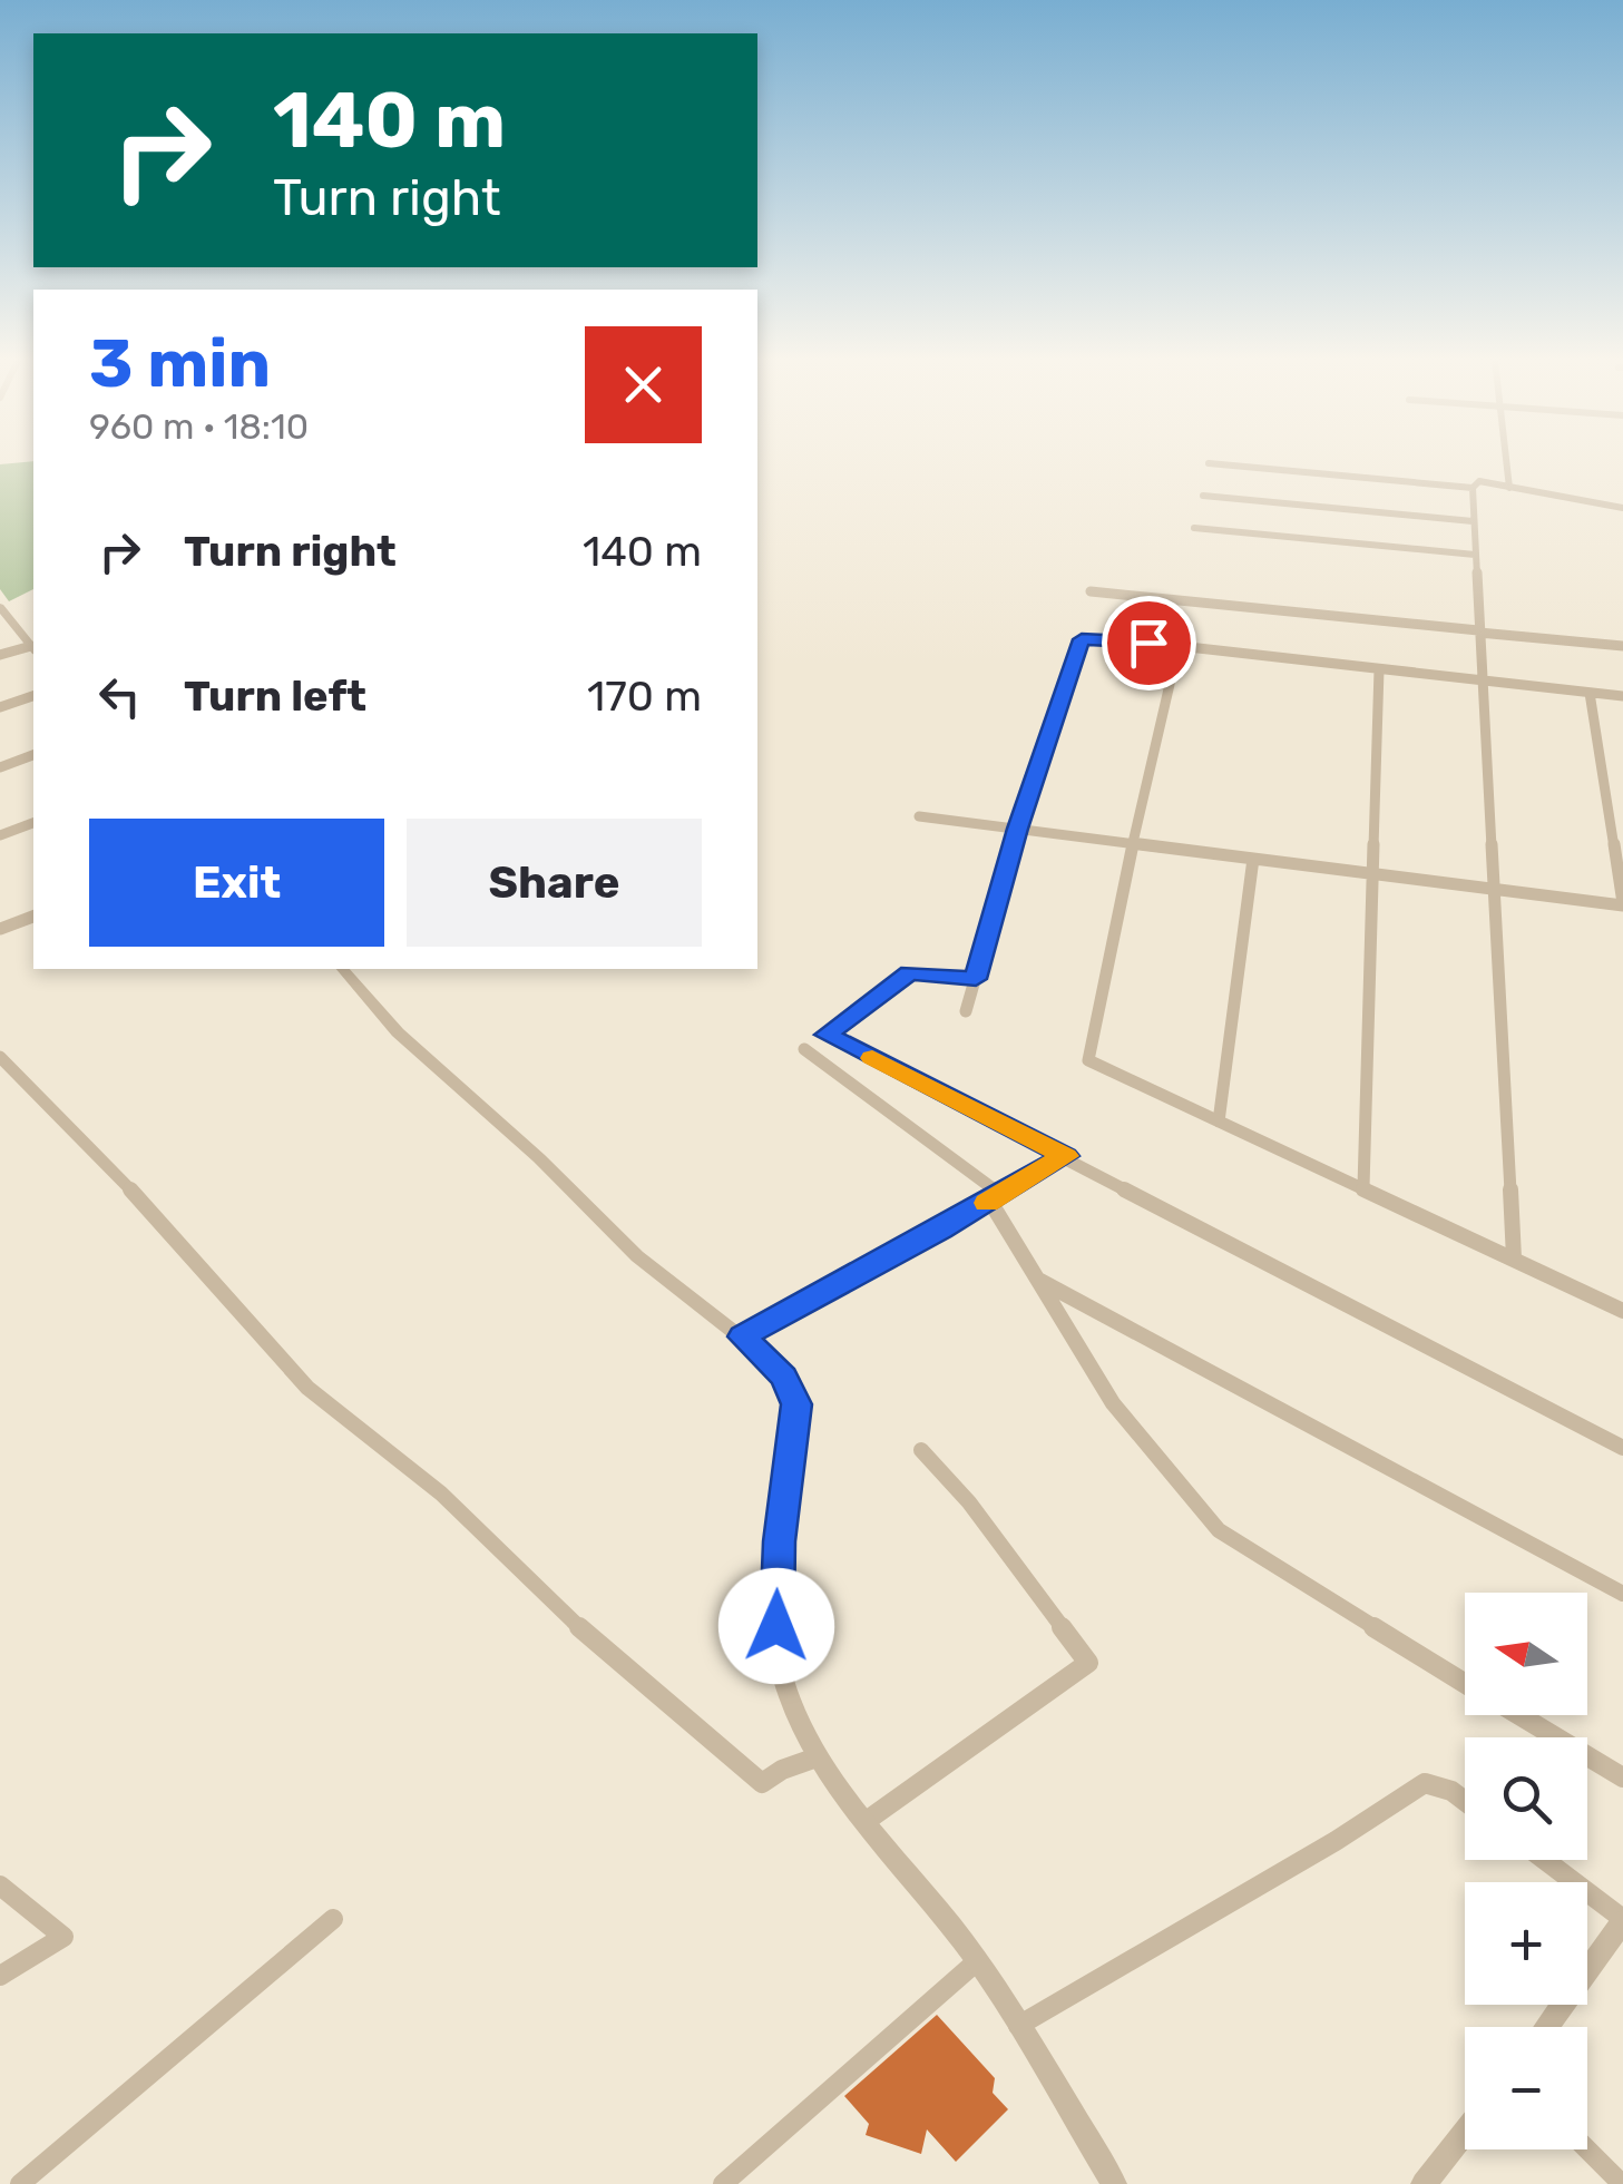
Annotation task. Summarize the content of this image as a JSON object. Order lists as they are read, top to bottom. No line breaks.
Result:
{"north":"left","page":{"turn":["140 m","Turn right"],"heading":["3 min","960 m · 18:10"],"list":[{"name":"Turn right","value":"140 m"},{"name":"Turn left","value":"170 m"}],"buttons":["Exit","Share"],"map_buttons":["+","−"]}}
